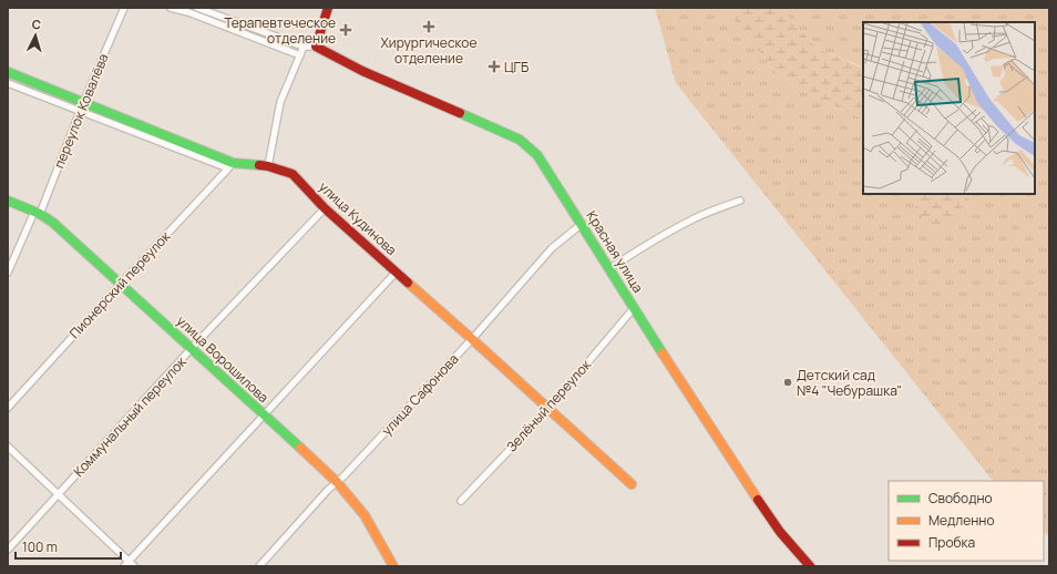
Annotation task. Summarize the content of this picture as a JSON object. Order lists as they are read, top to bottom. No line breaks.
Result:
{"streets":{"street":["переулок Ковалёва","улица Кудинова","Красная улица","Пионерский переулок","улица Ворошилова","улица Сафонова","Зелёный переулок","Коммунальный переулок"]},"crossings":[["переулок Ковалёва","улица Кудинова"],["переулок Ковалёва","улица Ворошилова"],["улица Кудинова","Пионерский переулок"],["улица Кудинова","улица Сафонова"],["улица Кудинова","Зелёный переулок"],["улица Кудинова","Коммунальный переулок"],["Красная улица","улица Сафонова"],["Красная улица","Зелёный переулок"],["Пионерский переулок","улица Ворошилова"],["улица Ворошилова","улица Сафонова"],["улица Ворошилова","Коммунальный переулок"]],"places":{"health":["Хирургическое отделение","Терапевтеческое отделение","ЦГБ"],"other":["Детский сад №4 \"Чебурашка\""]},"legend":["Свободно","Медленно","Пробка"],"scale_bar":"100 m","north":"top"}
